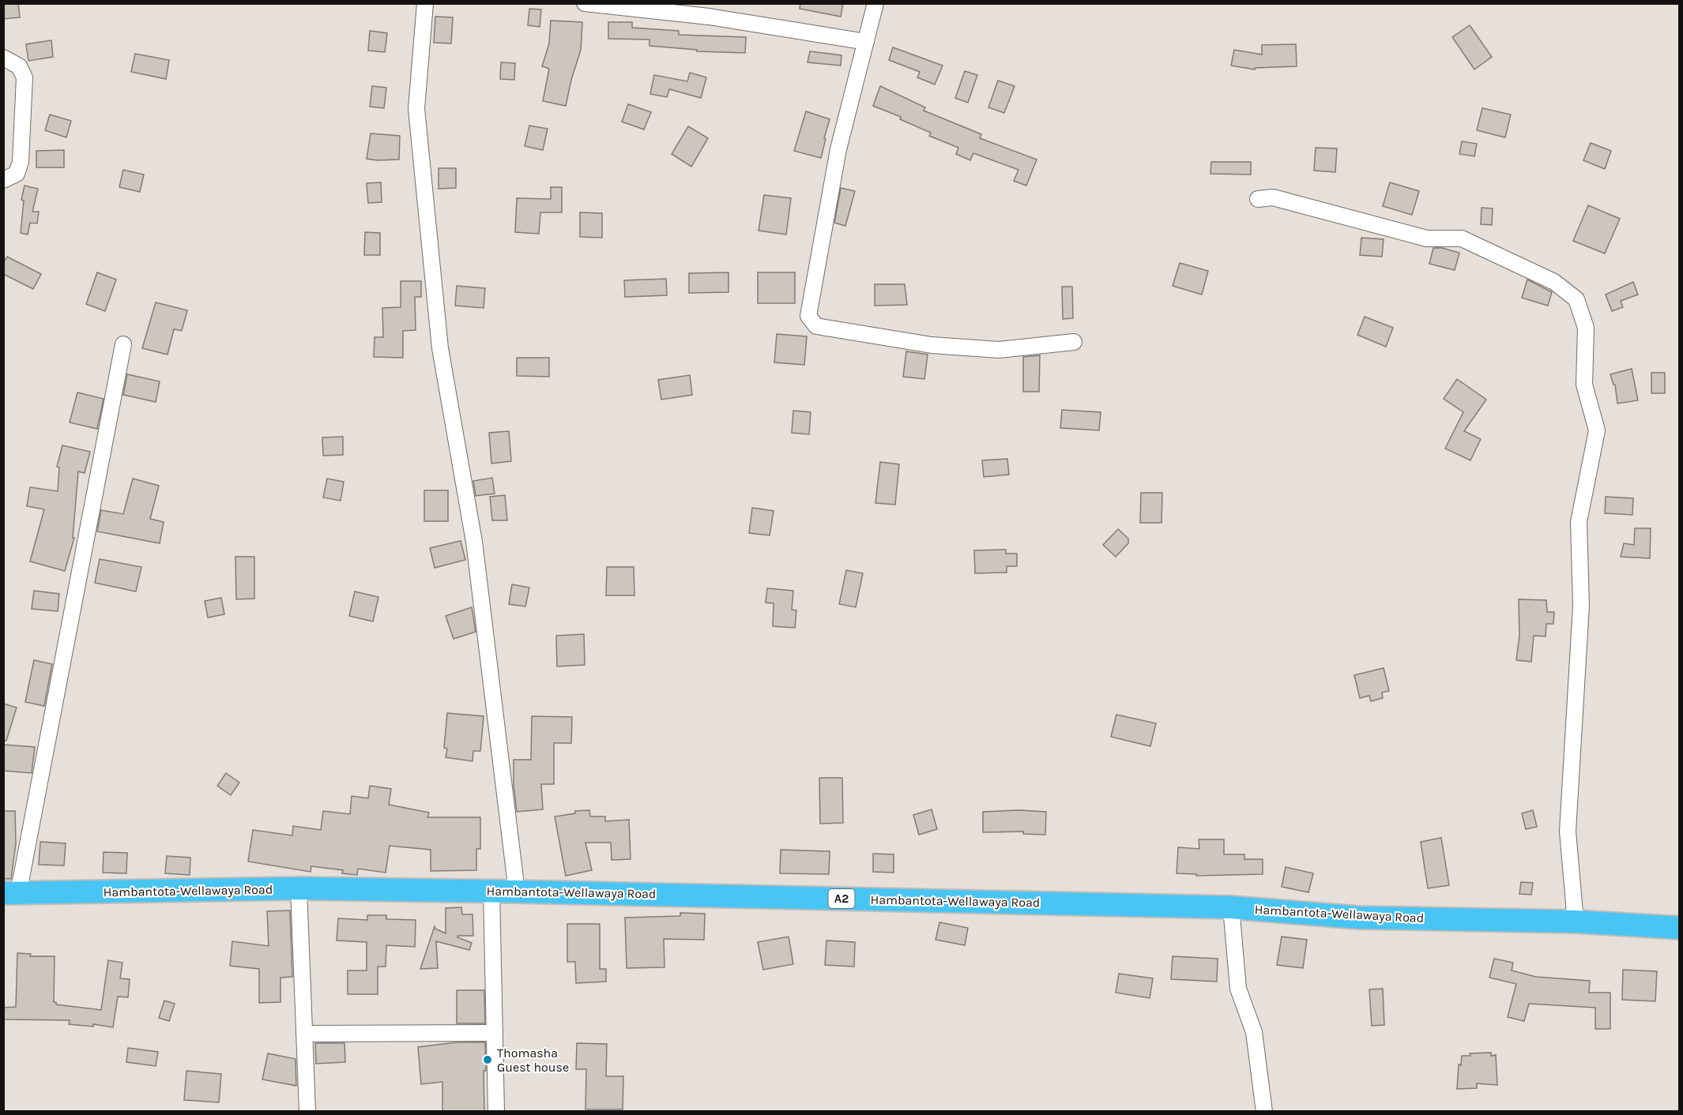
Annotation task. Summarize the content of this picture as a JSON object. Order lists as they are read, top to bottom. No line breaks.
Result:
{"streets":{"highway":["Hambantota-Wellawaya Road","A2"]},"places":["Thomasha Guest house"]}
